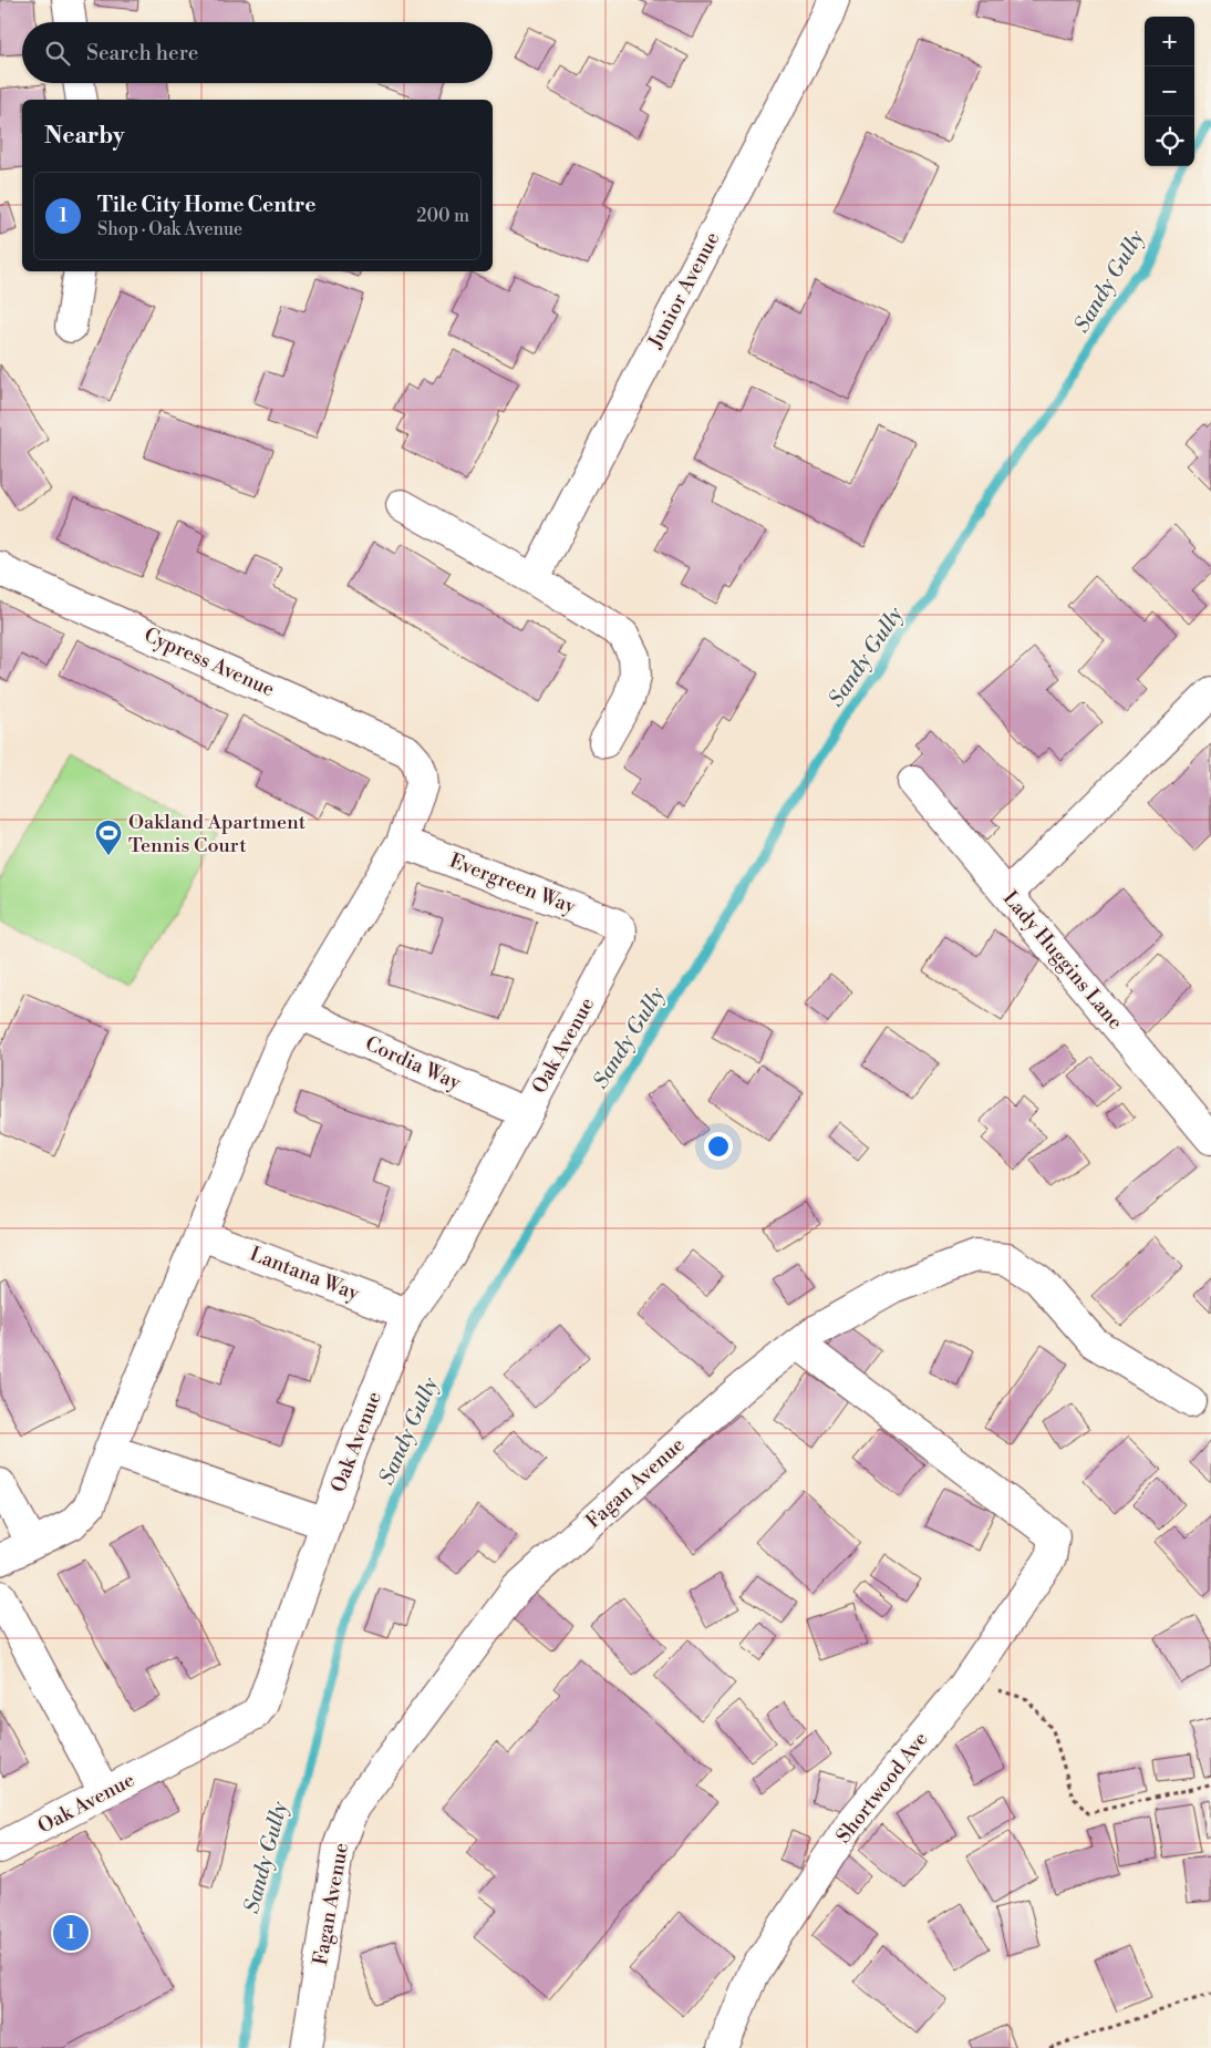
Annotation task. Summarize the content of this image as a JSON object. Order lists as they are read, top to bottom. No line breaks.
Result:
{"streets":{"street":["Junior Avenue","Cypress Avenue","Evergreen Way","Lady Huggins Lane","Oak Avenue","Cordia Way","Lantana Way","Fagan Avenue","Shortwood Ave"]},"crossings":[["Cypress Avenue","Evergreen Way"],["Evergreen Way","Oak Avenue"],["Oak Avenue","Cordia Way"],["Oak Avenue","Lantana Way"],["Fagan Avenue","Shortwood Ave"]],"water":["Sandy Gully"],"places":{"sports":["Oakland Apartment Tennis Court"]},"page":{"map_buttons":["+","−"],"search":"Search here","heading":"Nearby","list":[{"mark":"1","name":"Tile City Home Centre","note":"Shop · Oak Avenue","value":"200 m"}],"pins":"1"}}
